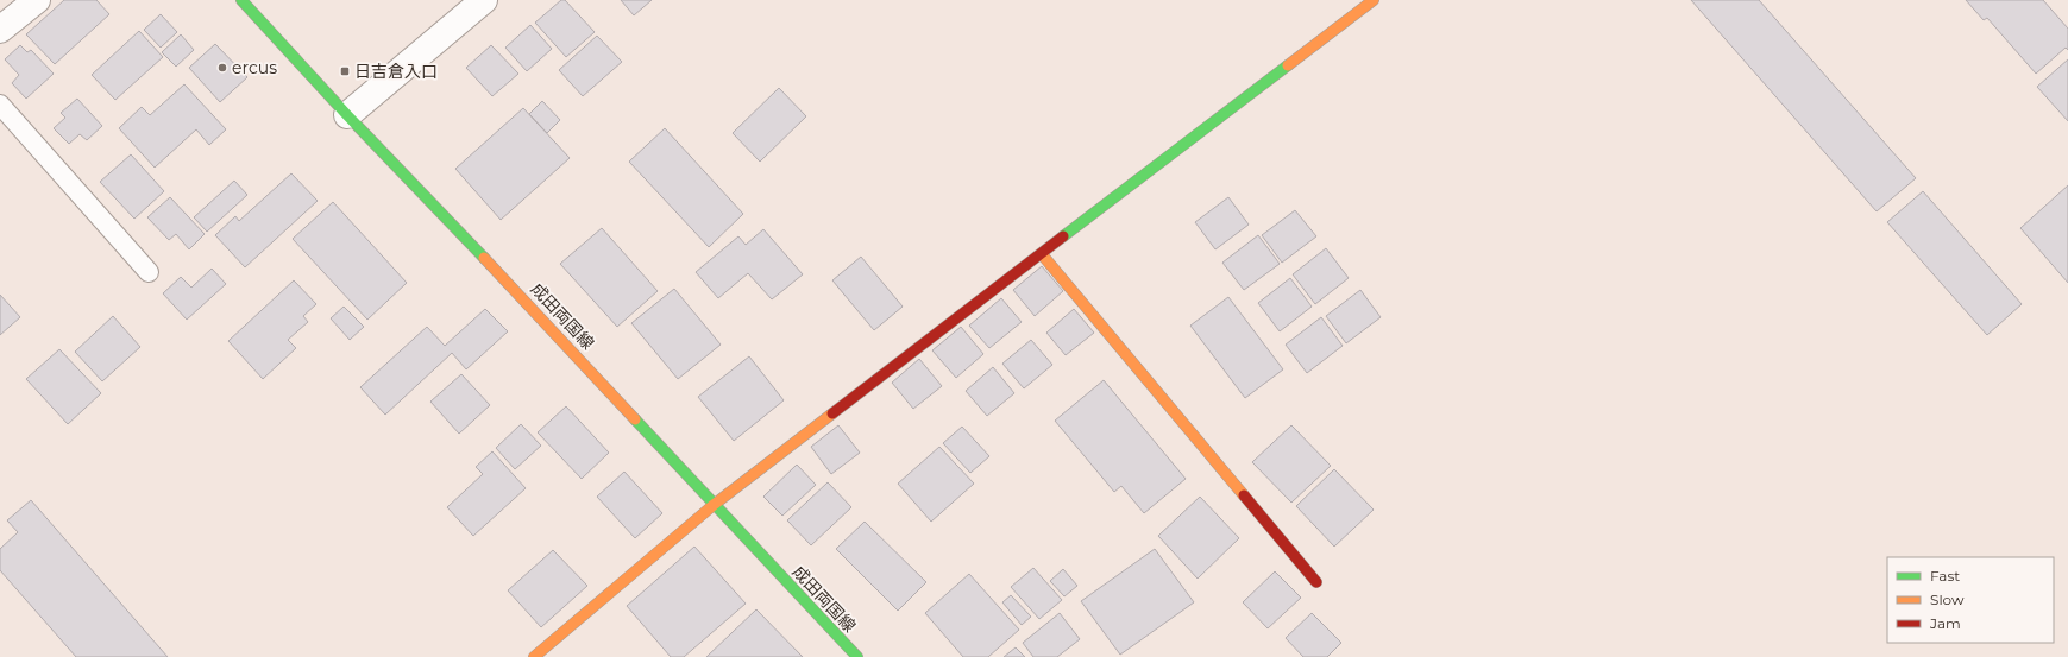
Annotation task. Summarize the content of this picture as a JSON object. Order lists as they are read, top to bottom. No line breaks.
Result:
{"streets":{"street":["成田両国線"]},"places":{"other":["ercus"],"transit":["日吉倉入口"]},"legend":["Fast","Slow","Jam"]}
